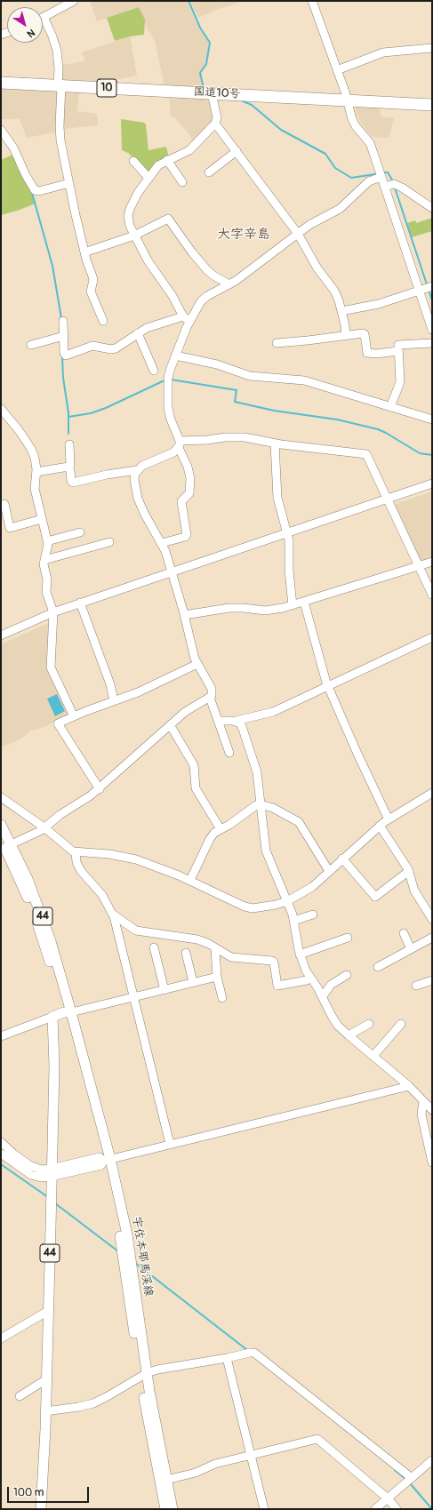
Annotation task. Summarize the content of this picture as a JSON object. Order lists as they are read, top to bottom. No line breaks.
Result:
{"streets":{"highway":["10","国道10号"],"main road":["44","宇佐本耶馬渓線"]},"districts":["大字辛島"],"scale_bar":"100 m","north":"bottom right"}
